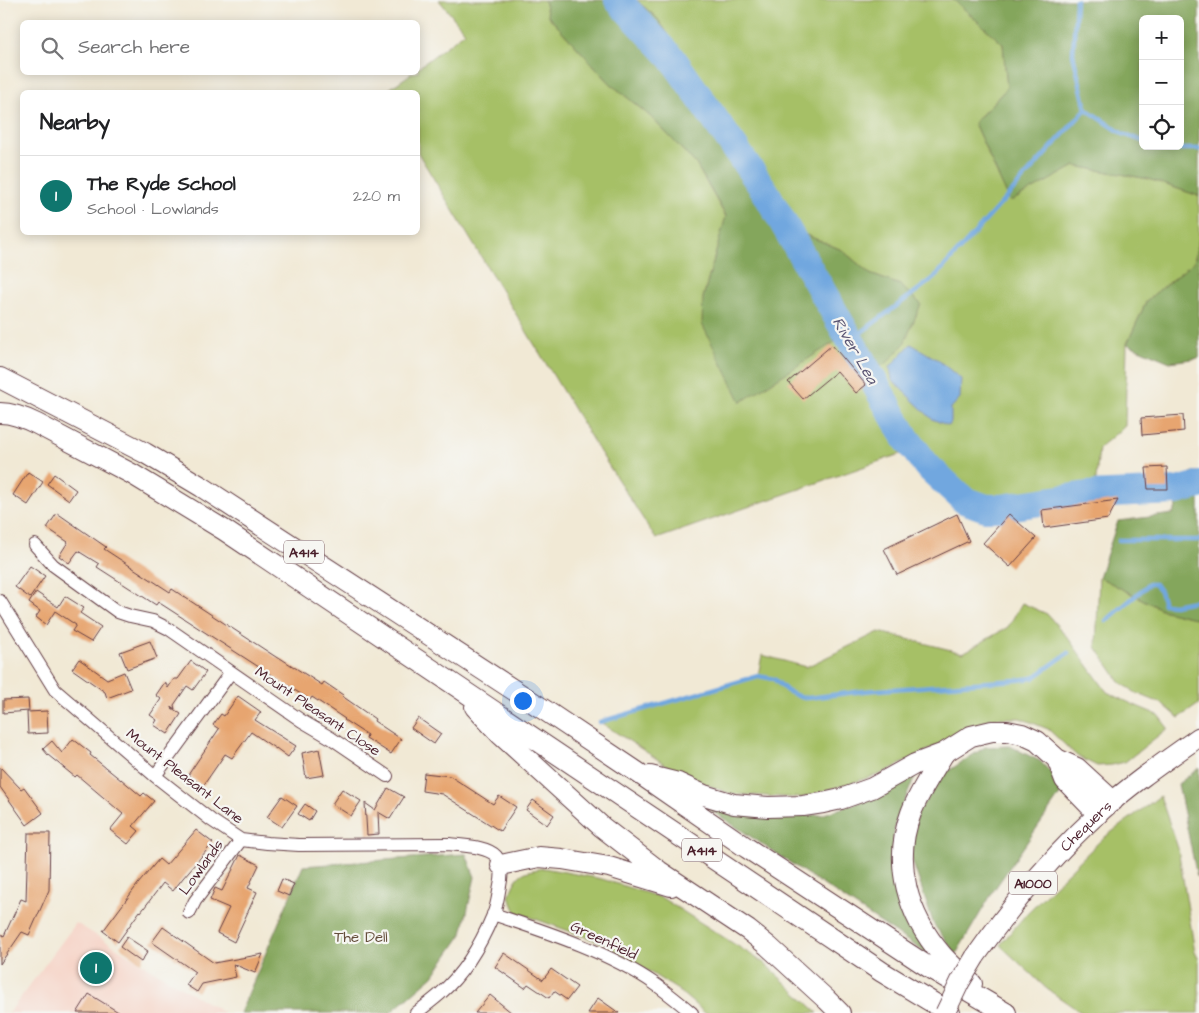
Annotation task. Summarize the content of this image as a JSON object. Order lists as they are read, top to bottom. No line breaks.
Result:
{"streets":{"highway":["A414"],"main road":["Chequers","A1000"],"street":["Mount Pleasant Close","Mount Pleasant Lane","Lowlands","Greenfield"]},"crossings":[["A414","Chequers"],["Mount Pleasant Close","Mount Pleasant Lane"],["Mount Pleasant Lane","Lowlands"]],"water":["River Lea"],"parks":["The Dell"],"page":{"map_buttons":["+","−"],"search":"Search here","heading":"Nearby","list":[{"mark":"1","name":"The Ryde School","note":"School · Lowlands","value":"220 m"}],"pins":"1"}}
